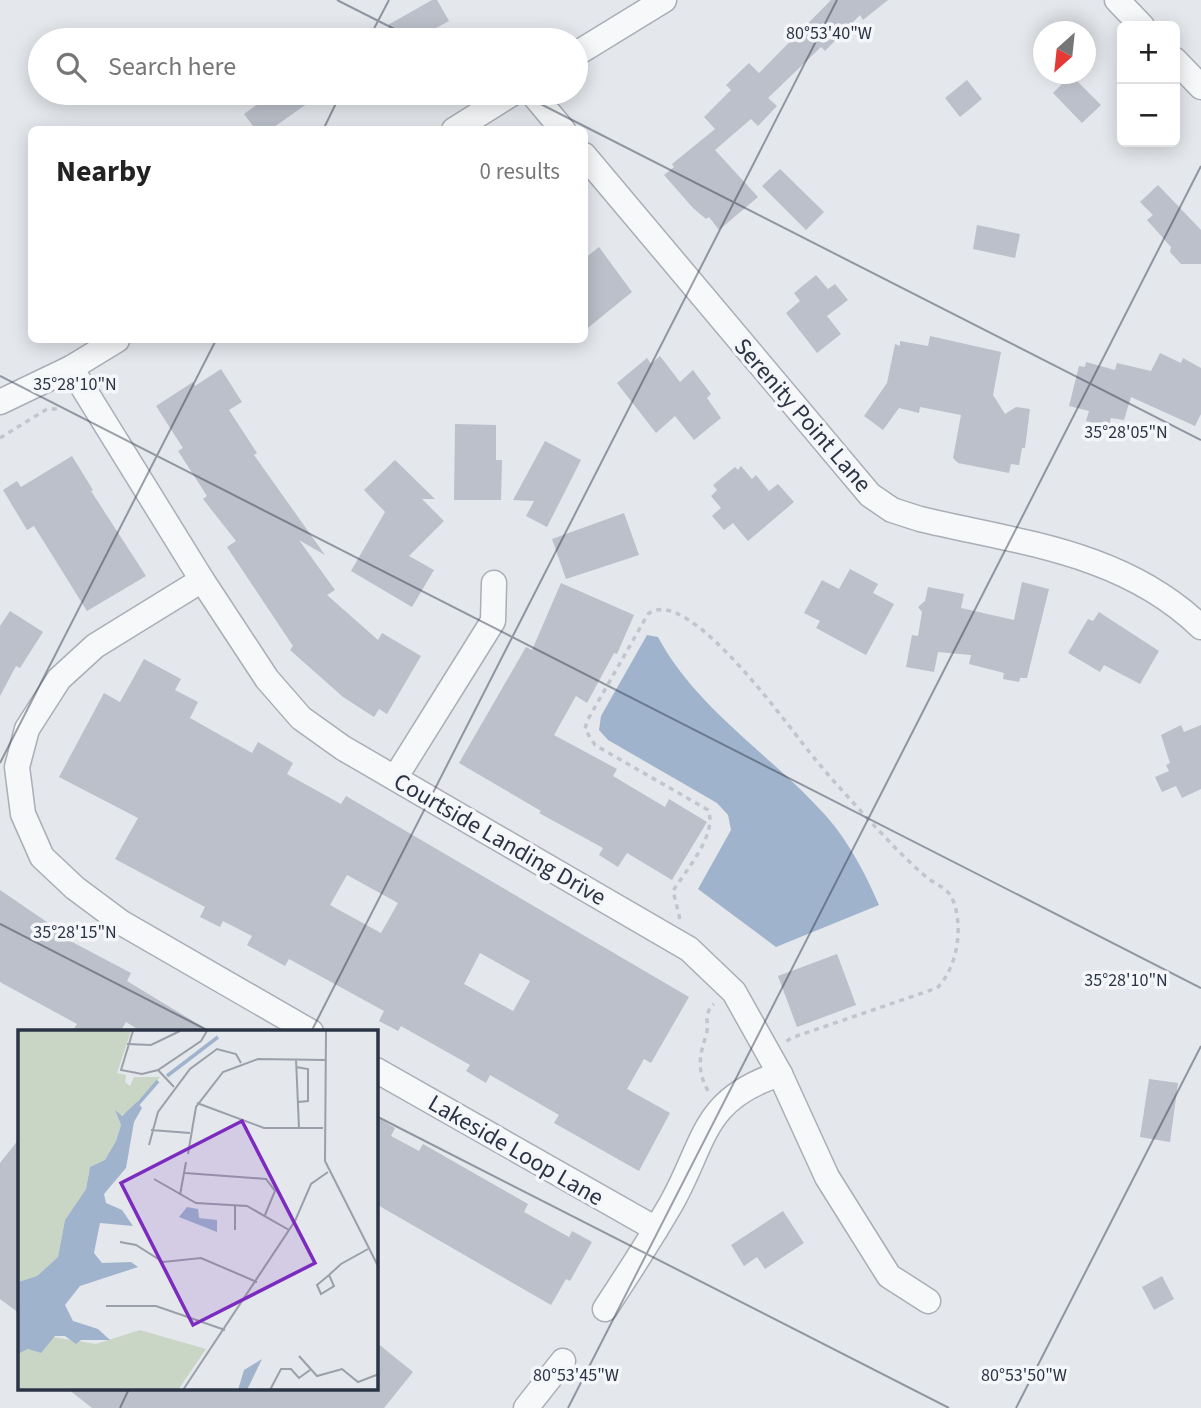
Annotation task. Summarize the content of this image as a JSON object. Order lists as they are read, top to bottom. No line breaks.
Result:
{"streets":{"street":["Serenity Point Lane","Courtside Landing Drive","Lakeside Loop Lane"]},"north":"bottom left","page":{"map_buttons":["+","−"],"search":"Search here","heading":["Nearby","0 results"]},"coordinates":["80°53'40\"W","35°28'10\"N","35°28'05\"N","35°28'15\"N","80°53'45\"W","80°53'50\"W"]}
